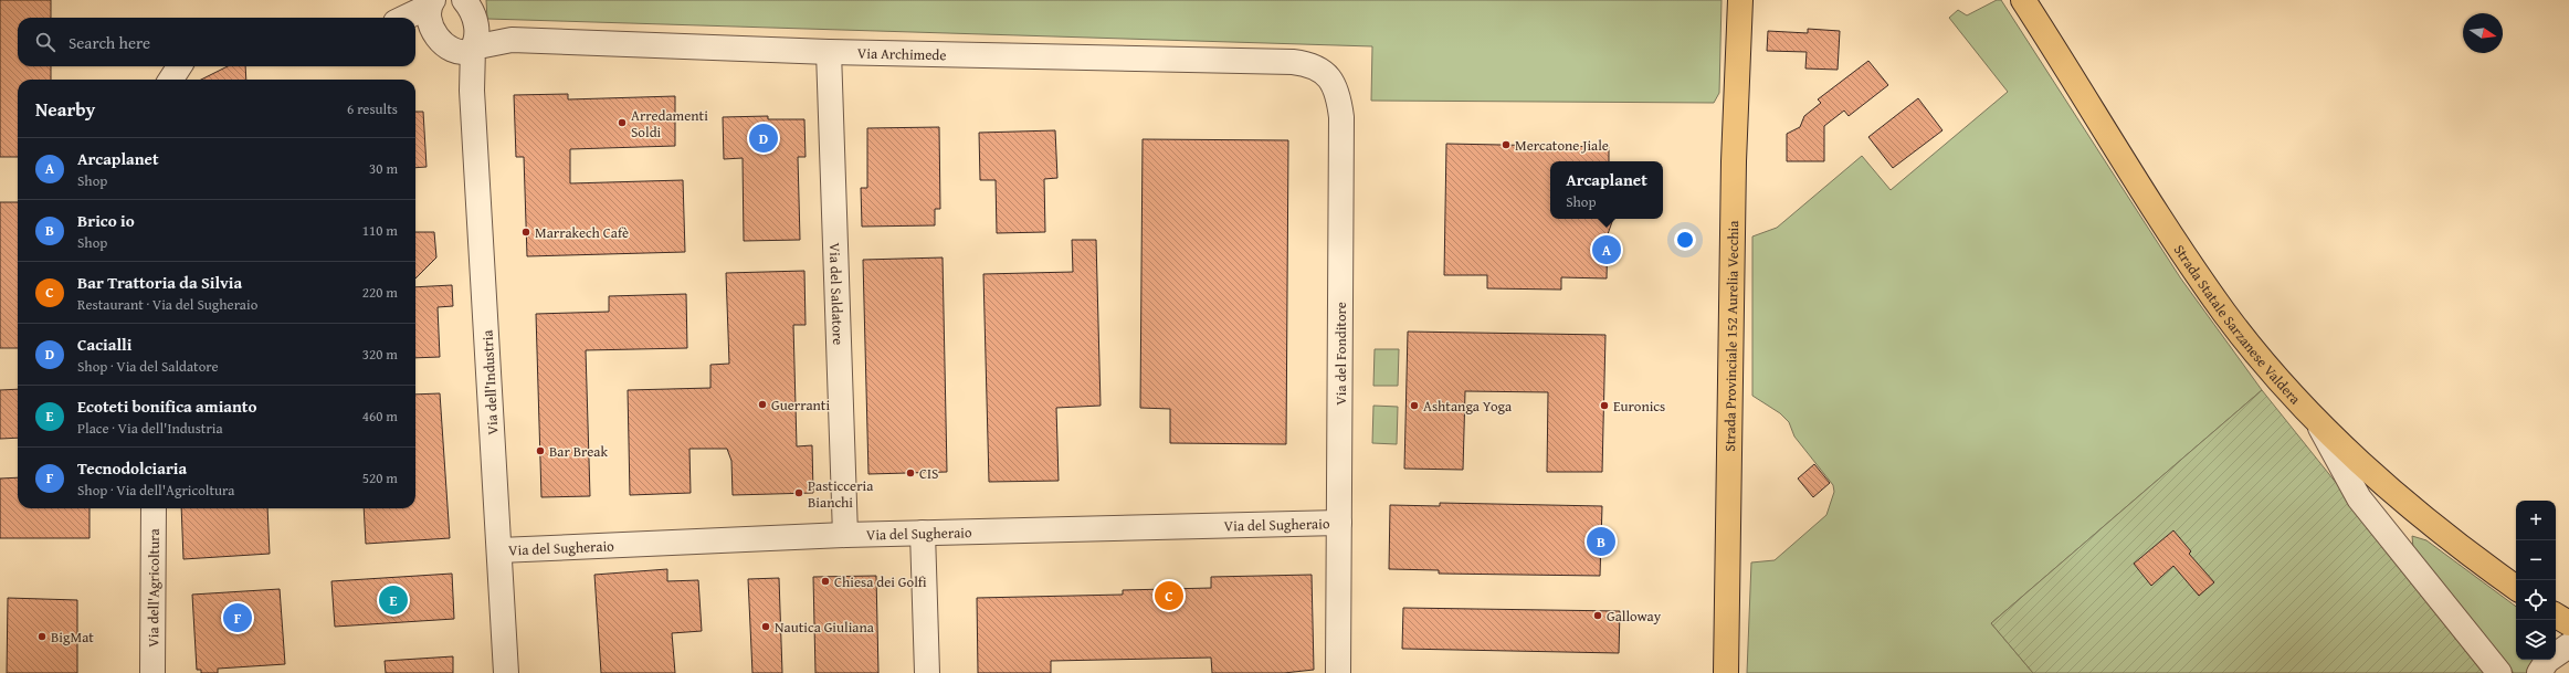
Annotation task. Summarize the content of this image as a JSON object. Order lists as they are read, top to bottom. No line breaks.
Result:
{"streets":{"main road":["Strada Statale Sarzanese Valdera","Strada Provinciale 152 Aurelia Vecchia"],"street":["Via Archimede","Via del Saldatore","Via del Fonditore","Via dell'Industria","Via del Sugheraio","Via dell'Agricoltura"]},"crossings":[["Via Archimede","Via del Saldatore"],["Via Archimede","Via del Fonditore"],["Via Archimede","Via dell'Industria"],["Via del Saldatore","Via del Sugheraio"],["Via del Fonditore","Via del Sugheraio"],["Via dell'Industria","Via del Sugheraio"]],"places":["Arredamenti Soldi","Mercatone Jiale","Marrakech Cafè","Guerranti","Ashtanga Yoga","Euronics","Bar Break","CIS","Pasticceria Bianchi","Chiesa dei Golfi","Galloway","Nautica Giuliana","BigMat"],"north":"right","page":{"search":"Search here","heading":["Nearby","6 results"],"pins":["D","A","B","C","E","F"],"list":[{"mark":"A","name":"Arcaplanet","note":"Shop","value":"30 m"},{"mark":"B","name":"Brico io","note":"Shop","value":"110 m"},{"mark":"C","name":"Bar Trattoria da Silvia","note":"Restaurant · Via del Sugheraio","value":"220 m"},{"mark":"D","name":"Cacialli","note":"Shop · Via del Saldatore","value":"320 m"},{"mark":"E","name":"Ecoteti bonifica amianto","note":"Place · Via dell'Industria","value":"460 m"},{"mark":"F","name":"Tecnodolciaria","note":"Shop · Via dell'Agricoltura","value":"520 m"}],"popup":["Arcaplanet","Shop"],"map_buttons":["+","−"]}}
